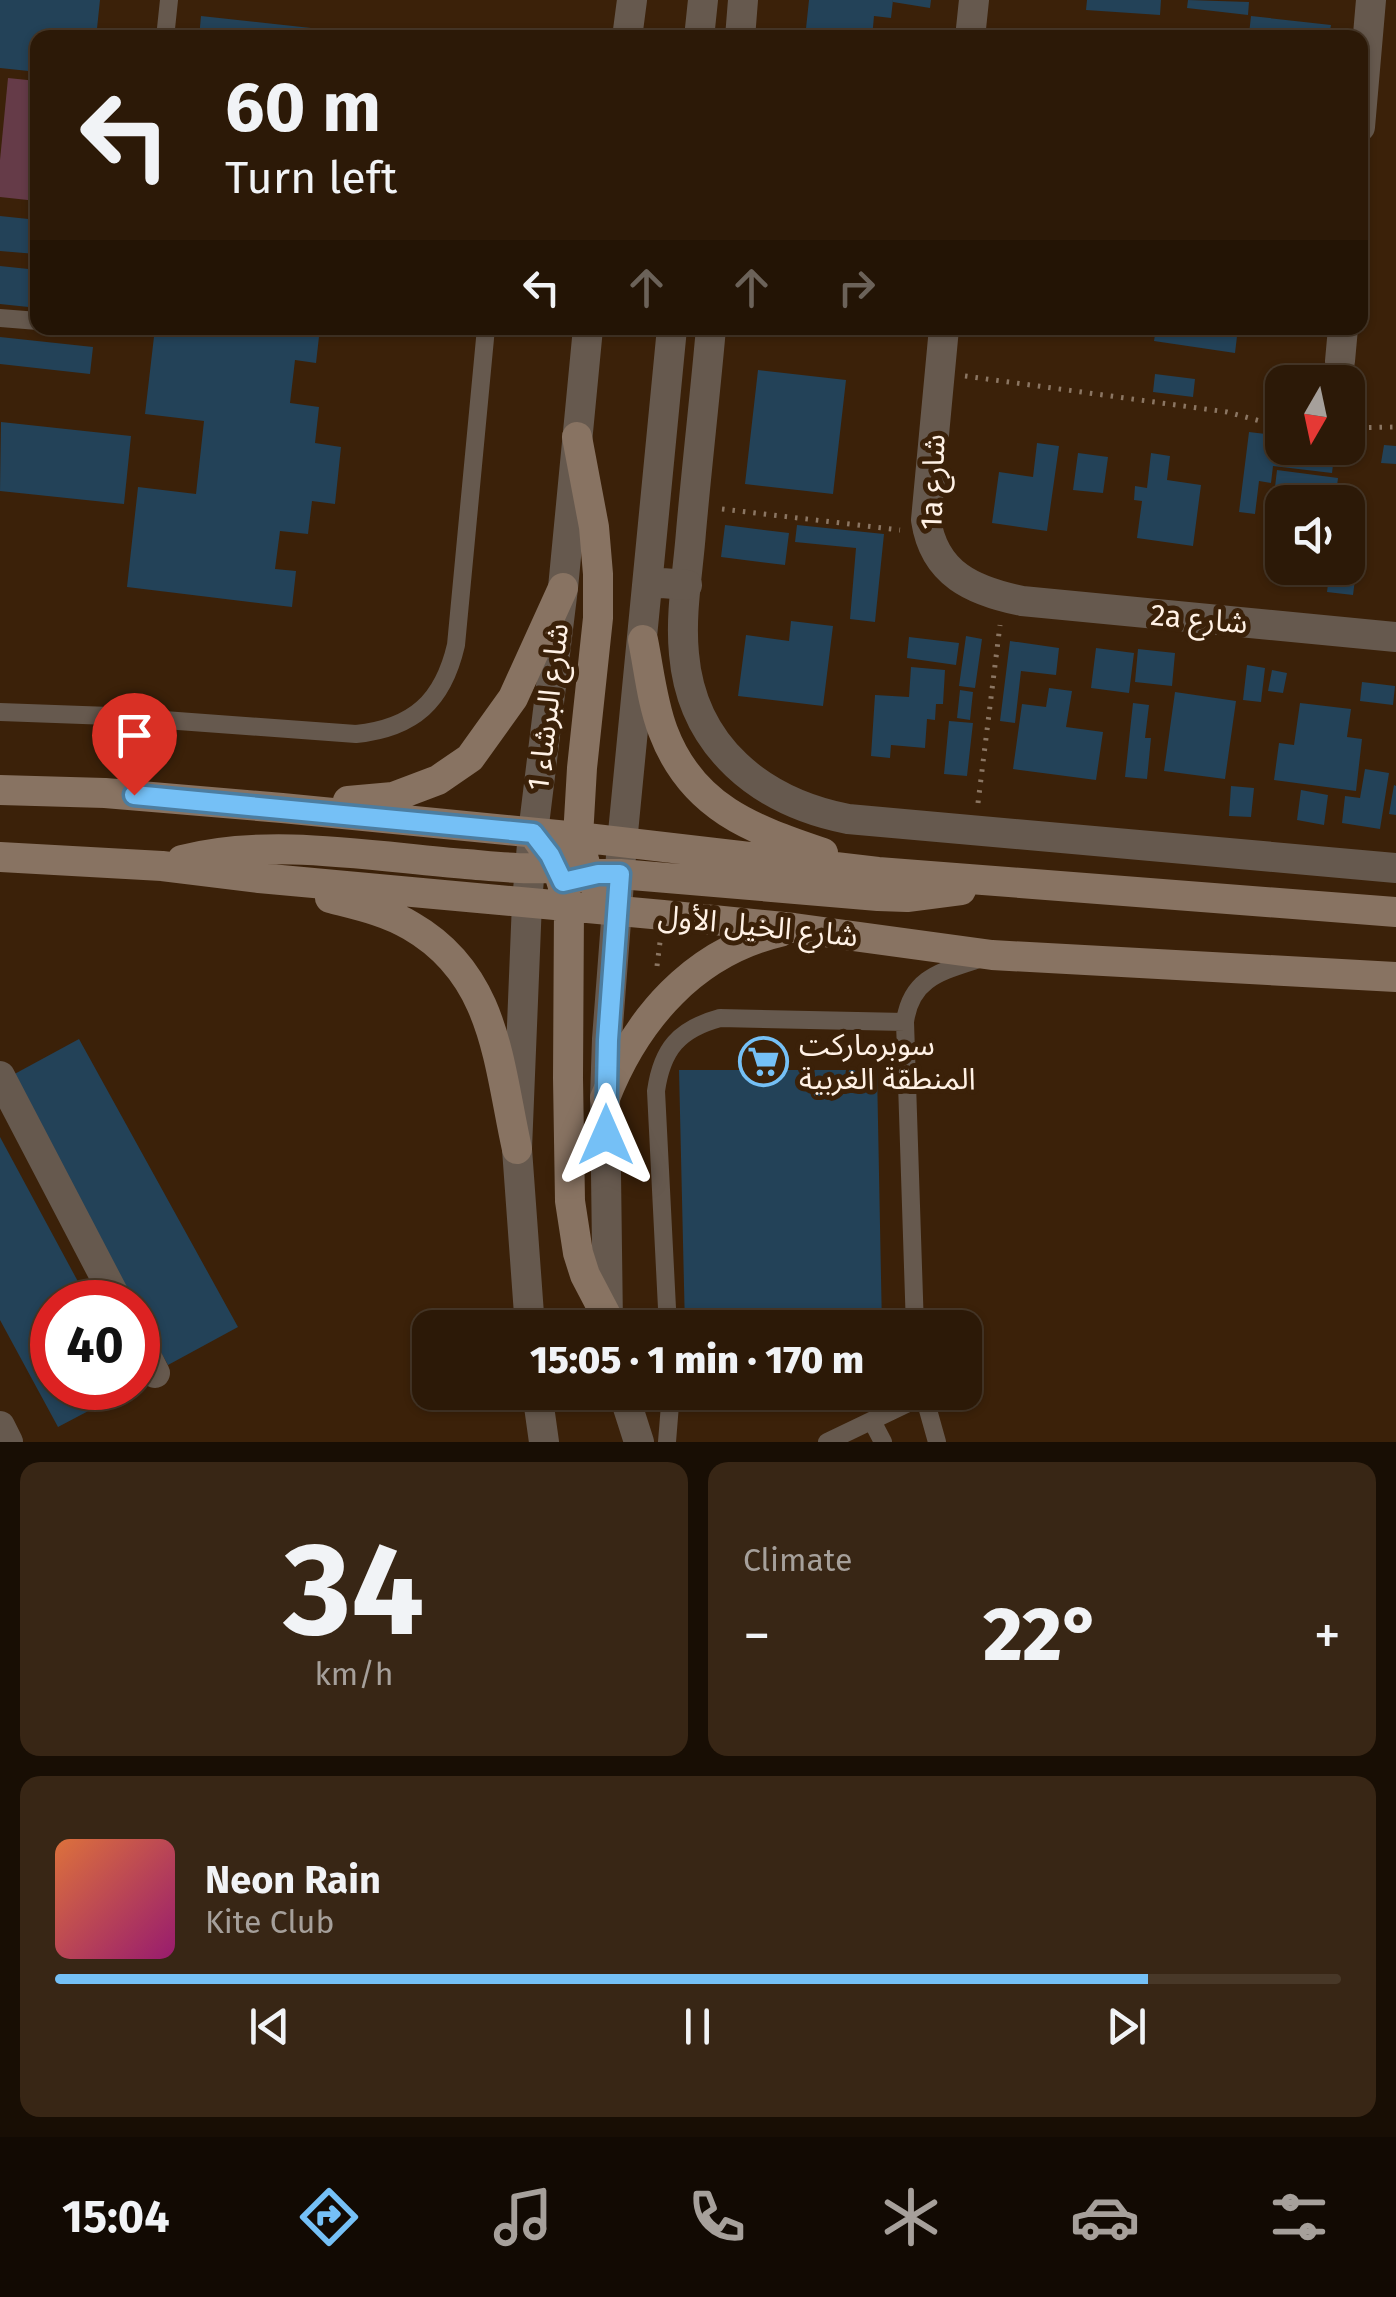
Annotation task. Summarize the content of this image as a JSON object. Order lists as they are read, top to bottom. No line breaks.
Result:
{"streets":{"main road":["شارع الخيل الأول"],"street":["1a شارع","2a شارع","شارع البرشاء 1"]},"crossings":[["1a شارع","2a شارع"],["شارع البرشاء 1","شارع الخيل الأول"]],"places":{"supermarket":["سوبرماركت المنطقة الغربية"]},"north":"bottom","page":{"turn":["60 m","Turn left"],"limit":"40","trip":"15:05 · 1 min · 170 m","tile":[["34","km/h"],"Climate"],"heat":["−","22°","+"],"song":["Neon Rain","Kite Club"],"tabs":"15:04"}}
